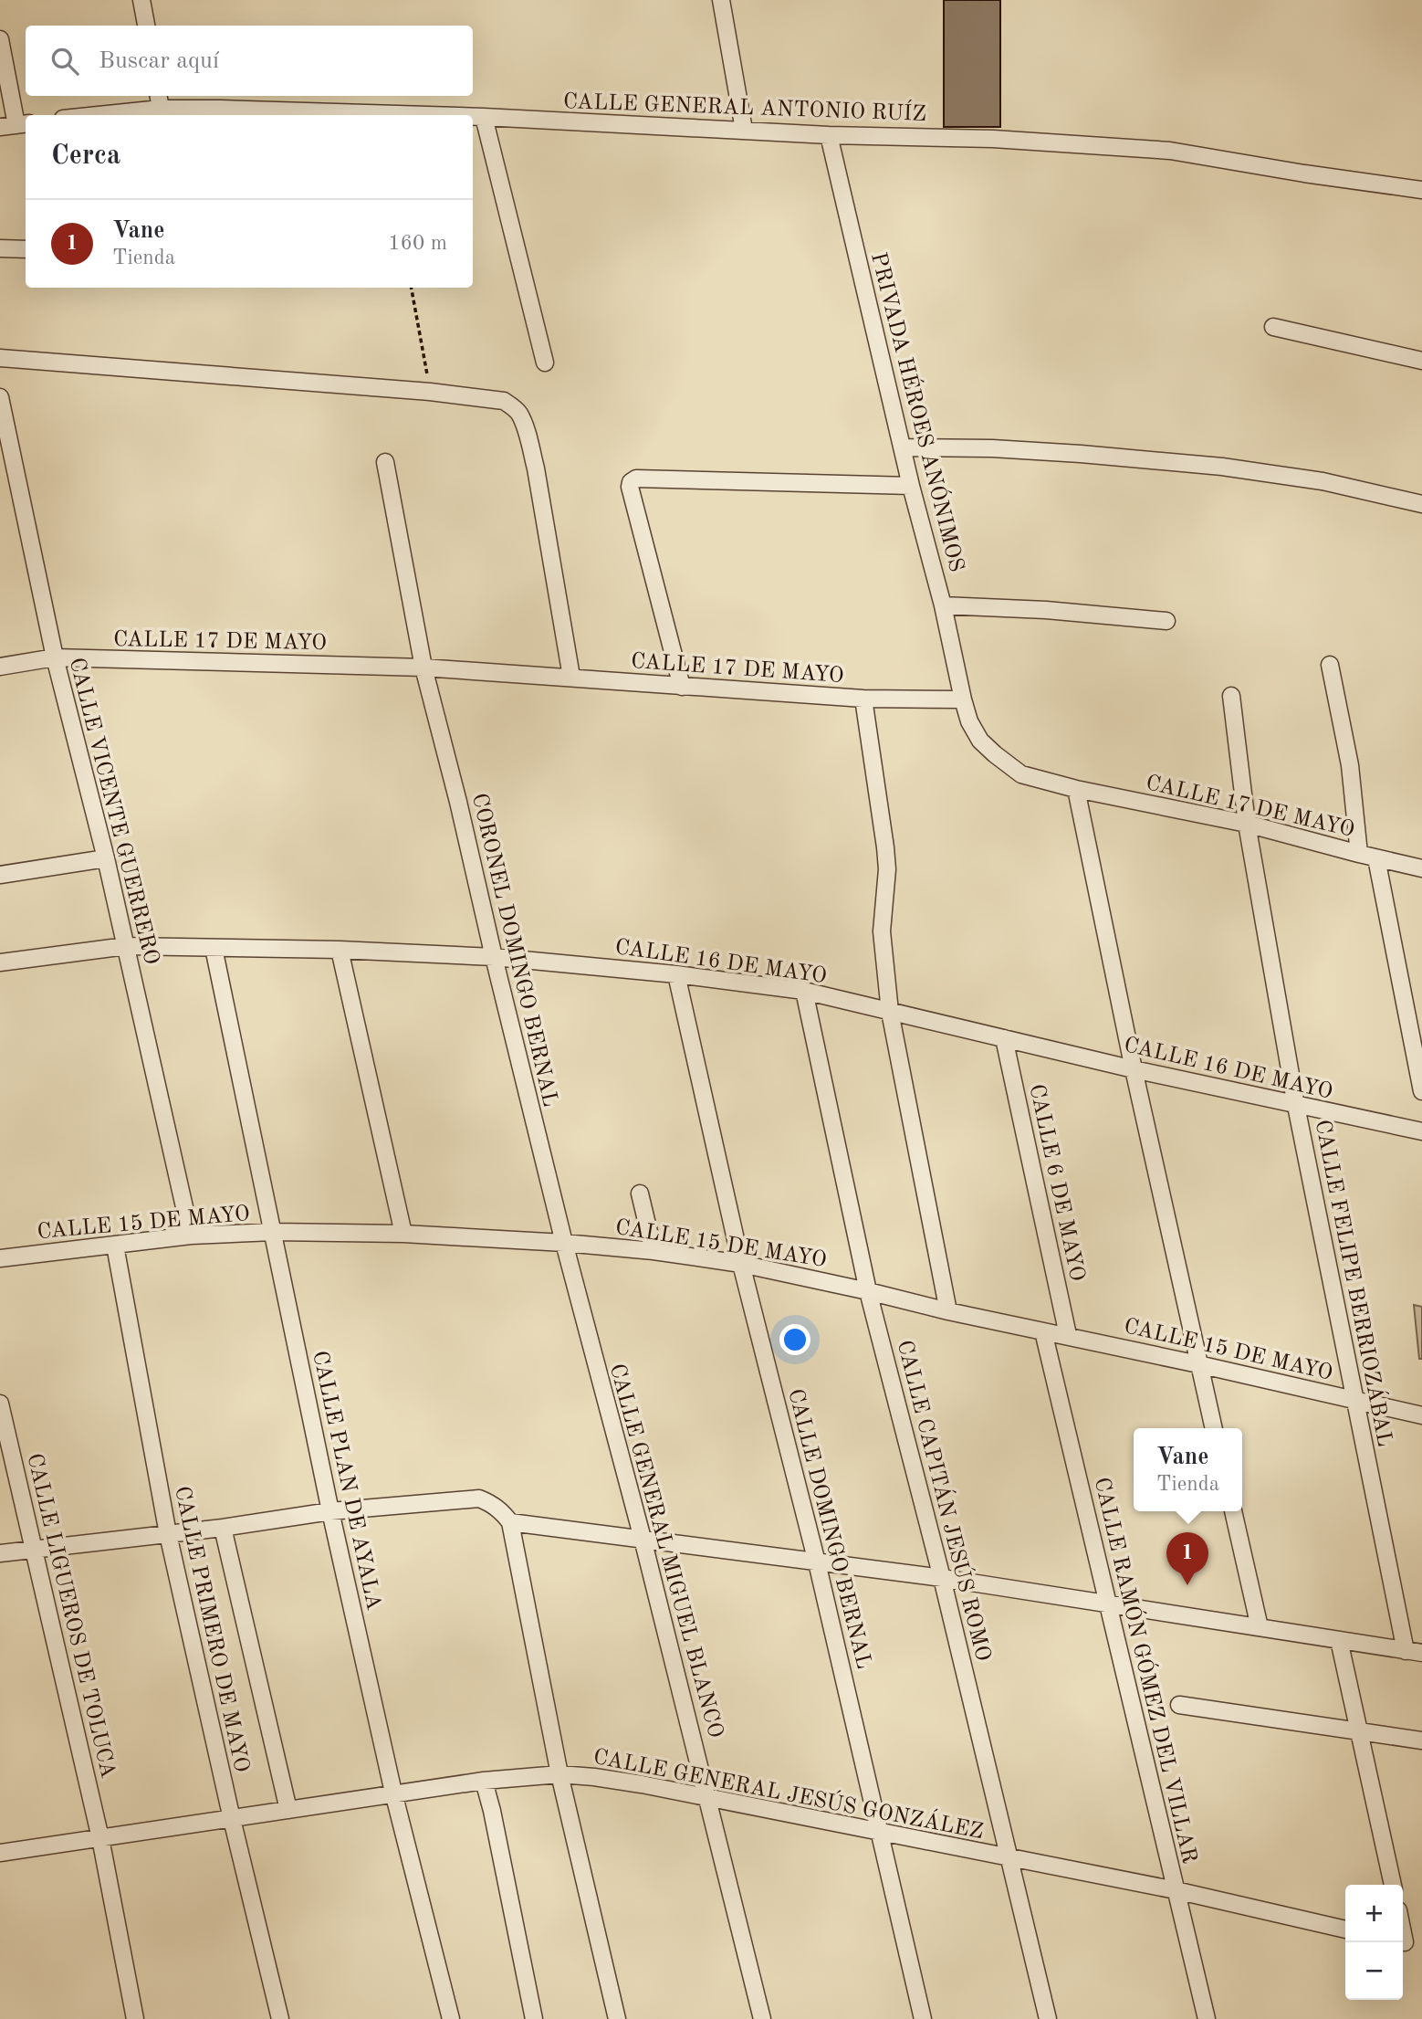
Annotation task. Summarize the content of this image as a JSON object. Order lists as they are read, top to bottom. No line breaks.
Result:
{"streets":{"street":["CALLE GENERAL ANTONIO RUÍZ","PRIVADA HÉROES ANÓNIMOS","CALLE 17 DE MAYO","CALLE VICENTE GUERRERO","CORONEL DOMINGO BERNAL","CALLE 16 DE MAYO","CALLE 6 DE MAYO","CALLE 15 DE MAYO","CALLE FELIPE BERRIOZÁBAL","CALLE PLAN DE AYALA","CALLE CAPITÁN JESÚS ROMO","CALLE DOMINGO BERNAL","CALLE GENERAL MIGUEL BLANCO","CALLE LIGUEROS DE TOLUCA","CALLE PRIMERO DE MAYO","CALLE RAMÓN GÓMEZ DEL VILLAR","CALLE GENERAL JESÚS GONZÁLEZ"]},"crossings":[["CALLE GENERAL ANTONIO RUÍZ","PRIVADA HÉROES ANÓNIMOS"],["PRIVADA HÉROES ANÓNIMOS","CALLE 17 DE MAYO"],["CALLE 17 DE MAYO","CALLE VICENTE GUERRERO"],["CALLE 17 DE MAYO","CORONEL DOMINGO BERNAL"],["CALLE 17 DE MAYO","CALLE FELIPE BERRIOZÁBAL"],["CALLE VICENTE GUERRERO","CALLE 16 DE MAYO"],["CALLE VICENTE GUERRERO","CALLE 15 DE MAYO"],["CORONEL DOMINGO BERNAL","CALLE 16 DE MAYO"],["CORONEL DOMINGO BERNAL","CALLE 15 DE MAYO"],["CORONEL DOMINGO BERNAL","CALLE GENERAL MIGUEL BLANCO"],["CALLE 16 DE MAYO","CALLE 6 DE MAYO"],["CALLE 16 DE MAYO","CALLE FELIPE BERRIOZÁBAL"],["CALLE 16 DE MAYO","CALLE PLAN DE AYALA"],["CALLE 16 DE MAYO","CALLE CAPITÁN JESÚS ROMO"],["CALLE 16 DE MAYO","CALLE DOMINGO BERNAL"],["CALLE 6 DE MAYO","CALLE 15 DE MAYO"],["CALLE 15 DE MAYO","CALLE FELIPE BERRIOZÁBAL"],["CALLE 15 DE MAYO","CALLE PLAN DE AYALA"],["CALLE 15 DE MAYO","CALLE CAPITÁN JESÚS ROMO"],["CALLE 15 DE MAYO","CALLE DOMINGO BERNAL"],["CALLE 15 DE MAYO","CALLE GENERAL MIGUEL BLANCO"],["CALLE 15 DE MAYO","CALLE PRIMERO DE MAYO"],["CALLE 15 DE MAYO","CALLE RAMÓN GÓMEZ DEL VILLAR"],["CALLE PLAN DE AYALA","CALLE GENERAL JESÚS GONZÁLEZ"],["CALLE CAPITÁN JESÚS ROMO","CALLE GENERAL JESÚS GONZÁLEZ"],["CALLE DOMINGO BERNAL","CALLE GENERAL JESÚS GONZÁLEZ"],["CALLE GENERAL MIGUEL BLANCO","CALLE GENERAL JESÚS GONZÁLEZ"],["CALLE LIGUEROS DE TOLUCA","CALLE GENERAL JESÚS GONZÁLEZ"],["CALLE PRIMERO DE MAYO","CALLE GENERAL JESÚS GONZÁLEZ"],["CALLE RAMÓN GÓMEZ DEL VILLAR","CALLE GENERAL JESÚS GONZÁLEZ"]],"page":{"search":"Buscar aquí","heading":"Cerca","list":[{"mark":"1","name":"Vane","note":"Tienda","value":"160 m"}],"popup":["Vane","Tienda"],"pins":"1","map_buttons":["+","−"]}}
